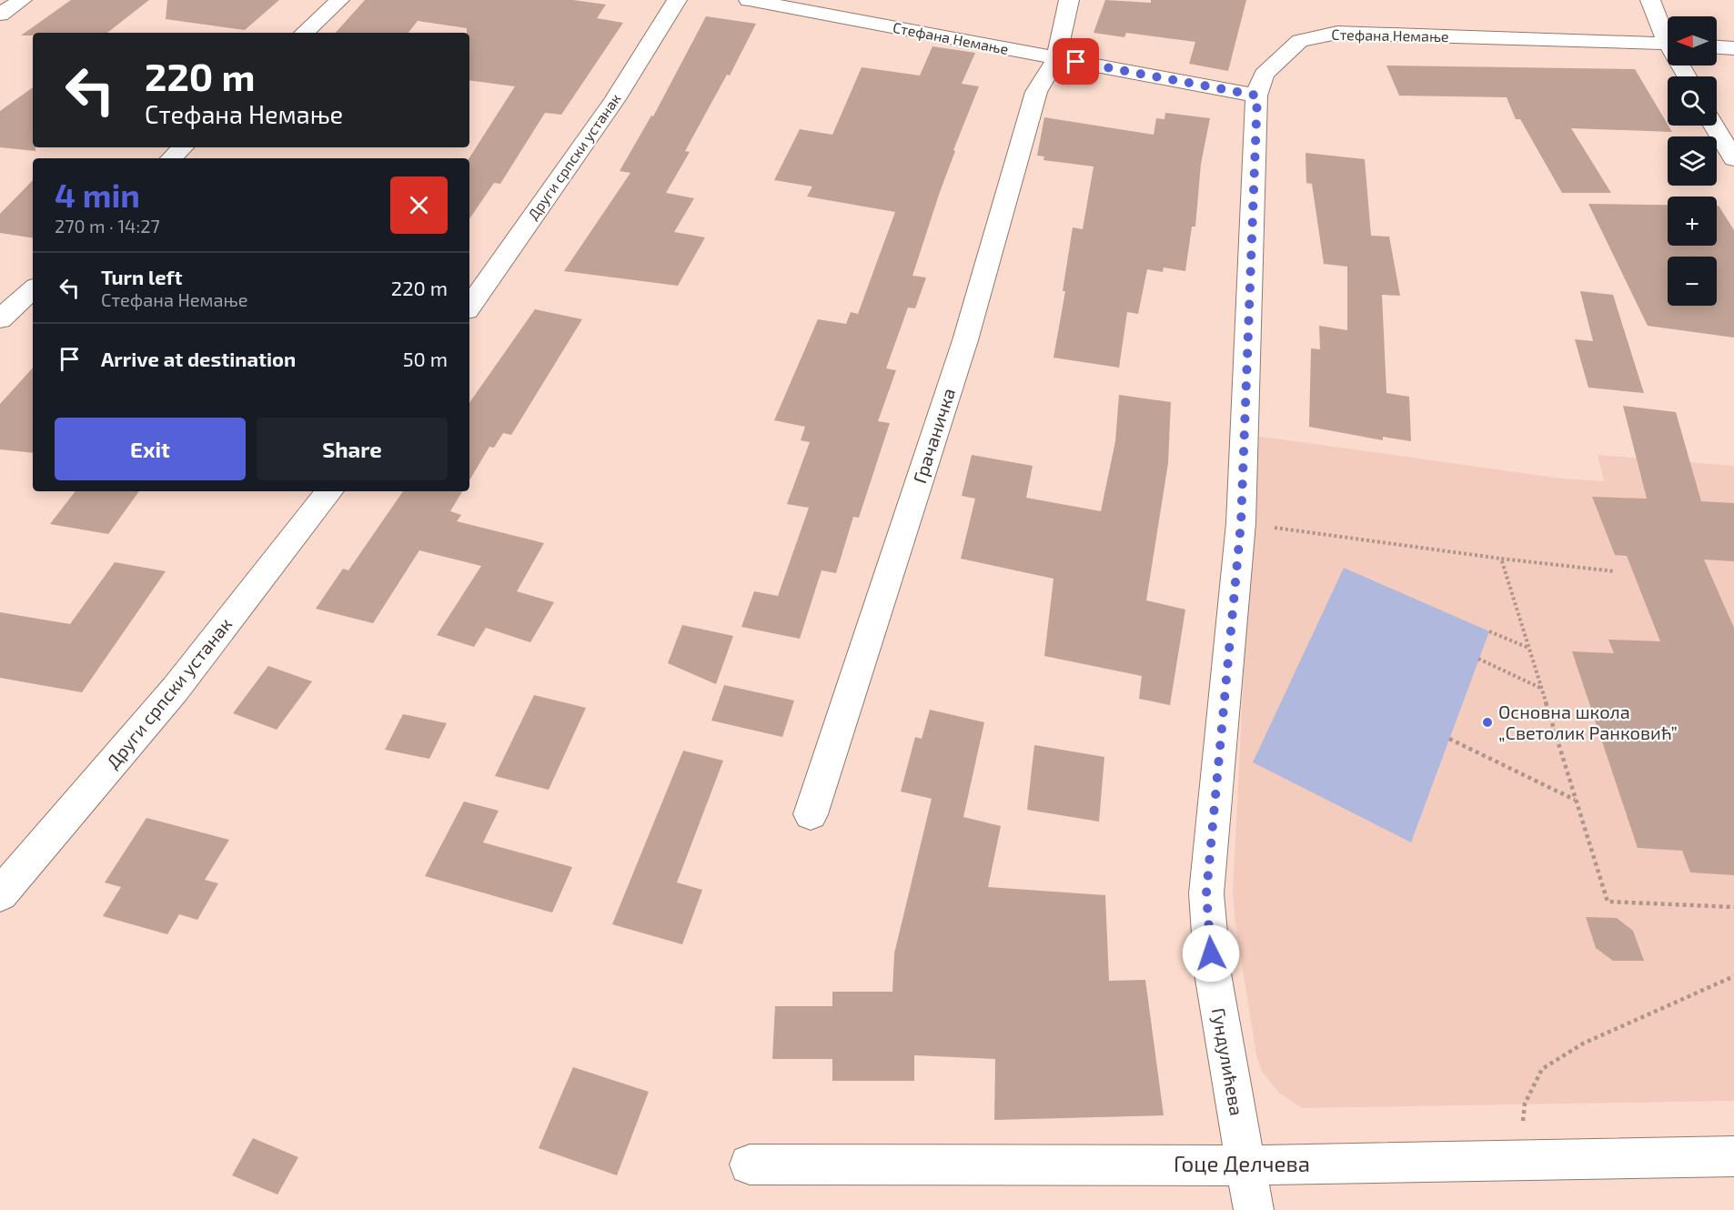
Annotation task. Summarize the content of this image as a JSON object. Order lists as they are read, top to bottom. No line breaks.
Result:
{"streets":{"street":["Стефана Немање","Други српски устанак","Грачаничка","Гундулићева","Гоце Делчева"]},"crossings":[["Стефана Немање","Грачаничка"],["Стефана Немање","Гундулићева"],["Гундулићева","Гоце Делчева"]],"places":["Основна школа „Светолик Ранковић”"],"north":"left","page":{"map_buttons":["+","−"],"turn":["220 m","Стефана Немање"],"heading":["4 min","270 m · 14:27"],"list":[{"name":"Turn left","note":"Стефана Немање","value":"220 m"},{"name":"Arrive at destination","value":"50 m"}],"buttons":["Exit","Share"]}}
